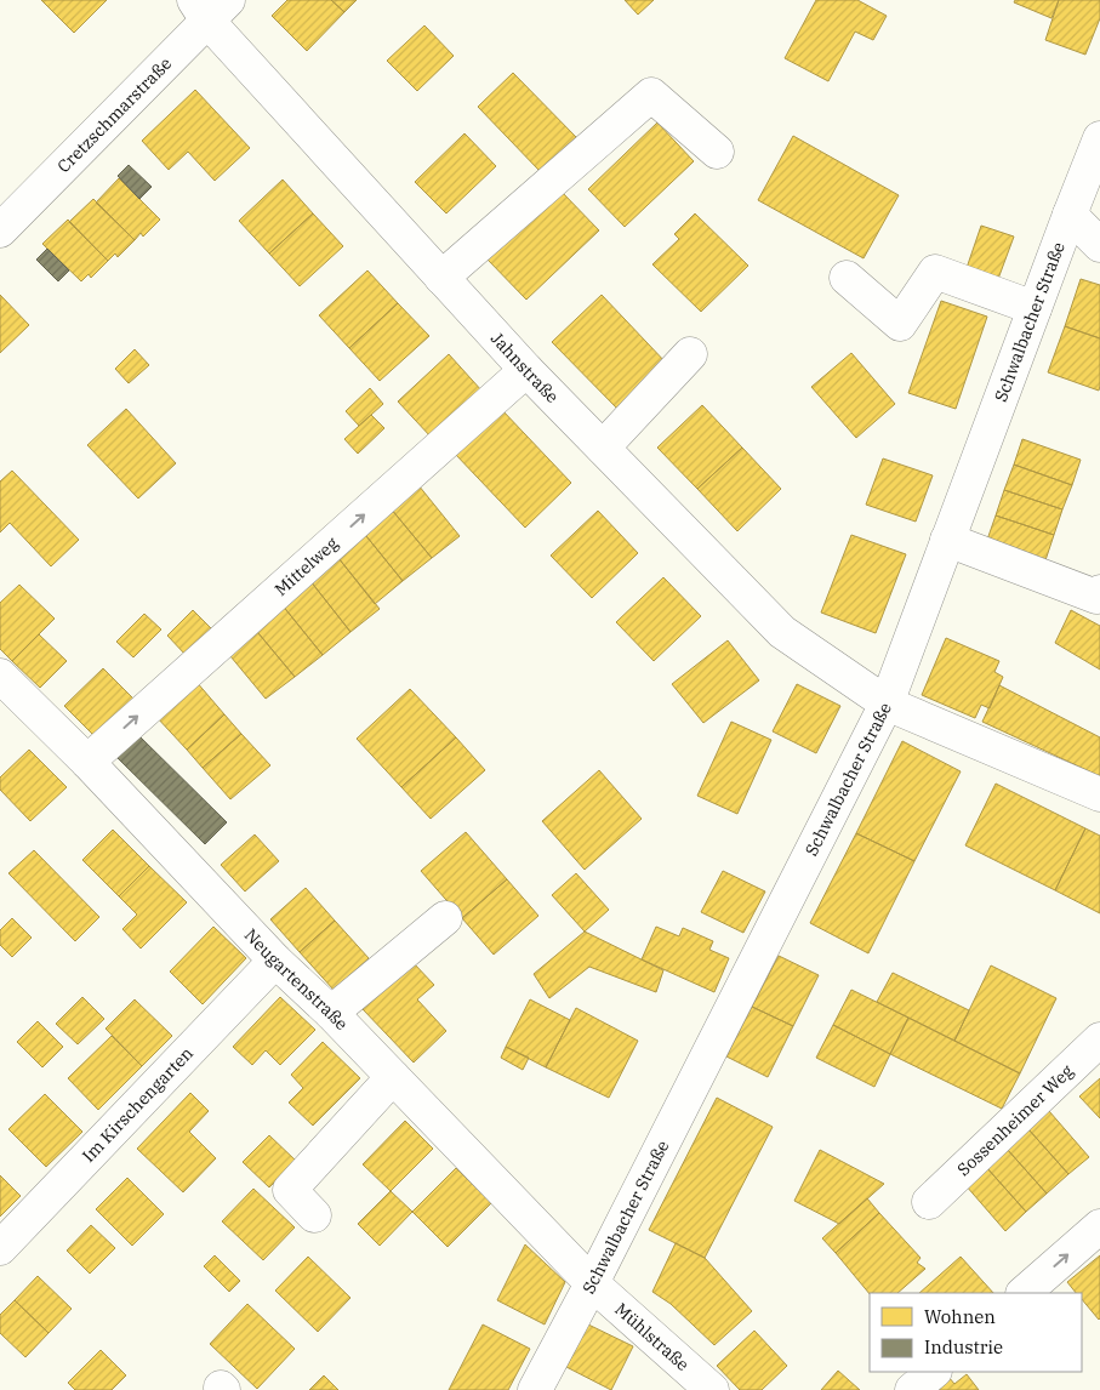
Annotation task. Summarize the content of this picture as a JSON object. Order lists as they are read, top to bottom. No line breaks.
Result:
{"streets":{"street":["Cretzschmarstraße","Schwalbacher Straße","Jahnstraße","Mittelweg","Neugartenstraße","Im Kirschengarten","Sossenheimer Weg","Mühlstraße"]},"crossings":[["Cretzschmarstraße","Jahnstraße"],["Schwalbacher Straße","Jahnstraße"],["Schwalbacher Straße","Neugartenstraße"],["Schwalbacher Straße","Mühlstraße"],["Jahnstraße","Mittelweg"],["Mittelweg","Neugartenstraße"],["Neugartenstraße","Im Kirschengarten"],["Neugartenstraße","Mühlstraße"]],"one_way":["Mittelweg"],"legend":["Wohnen","Industrie"]}
